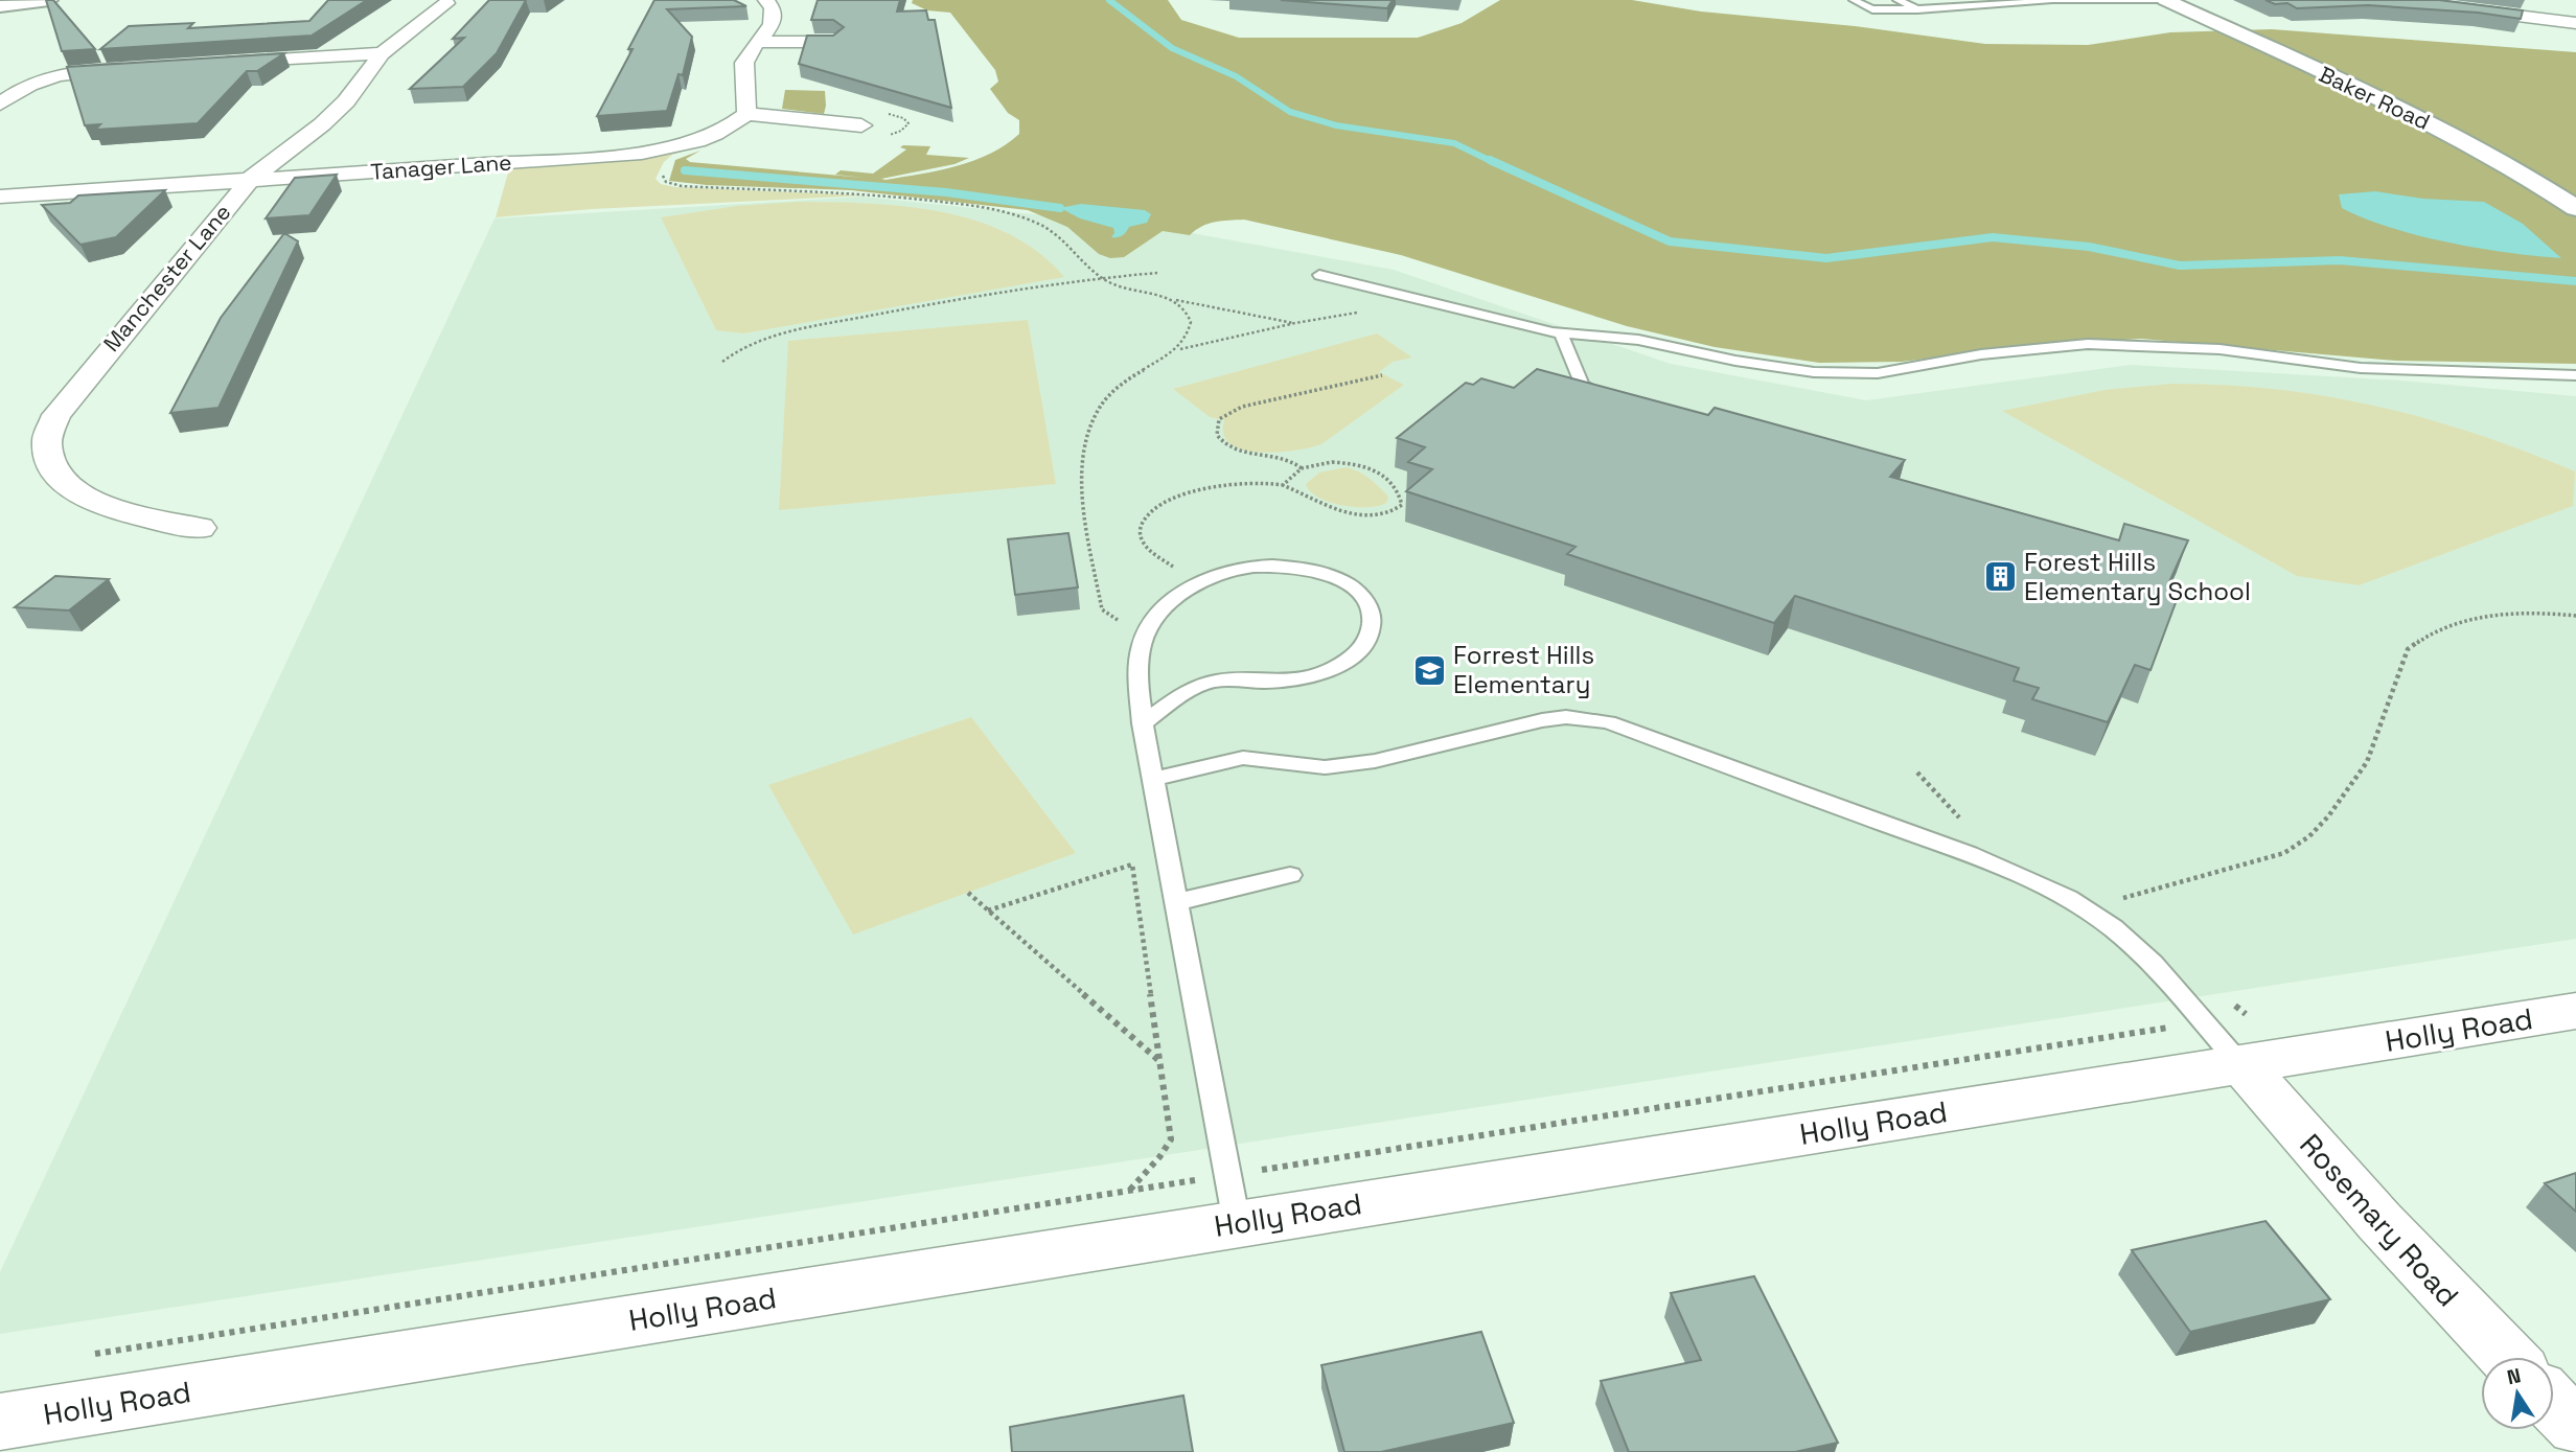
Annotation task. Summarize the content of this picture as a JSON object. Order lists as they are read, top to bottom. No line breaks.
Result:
{"streets":{"main road":["Baker Road"],"street":["Tanager Lane","Manchester Lane","Holly Road","Rosemary Road"]},"crossings":[["Tanager Lane","Manchester Lane"],["Holly Road","Rosemary Road"]],"places":{"building":["Forest Hills Elementary School"],"school or university":["Forrest Hills Elementary"]},"north":"top"}
